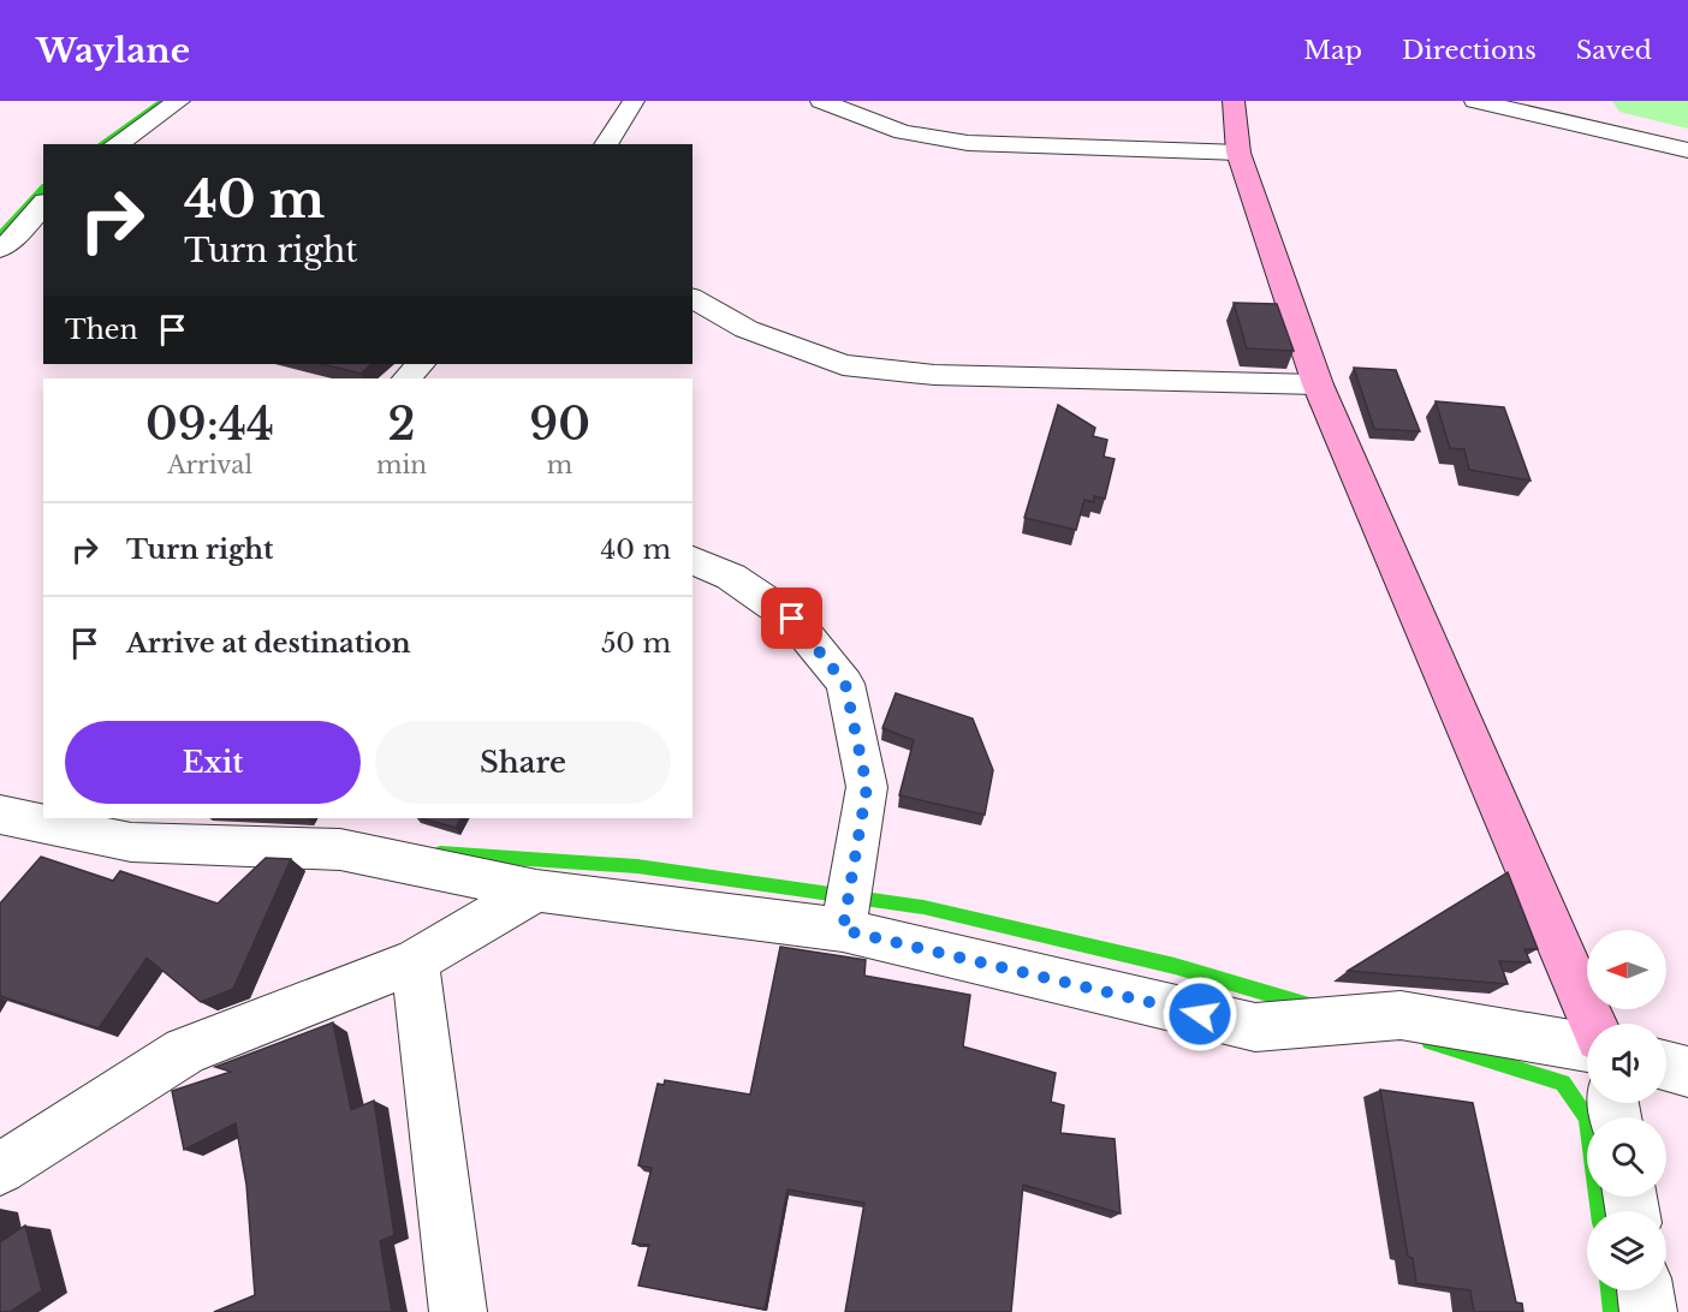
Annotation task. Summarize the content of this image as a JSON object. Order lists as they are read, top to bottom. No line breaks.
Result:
{"north":"left","page":{"header":"Waylane","nav":["Map","Directions","Saved"],"turn":["40 m","Turn right"],"then":"Then","eta":["09:44","Arrival","2","min","90","m"],"list":[{"name":"Turn right","value":"40 m"},{"name":"Arrive at destination","value":"50 m"}],"buttons":["Exit","Share"]}}
